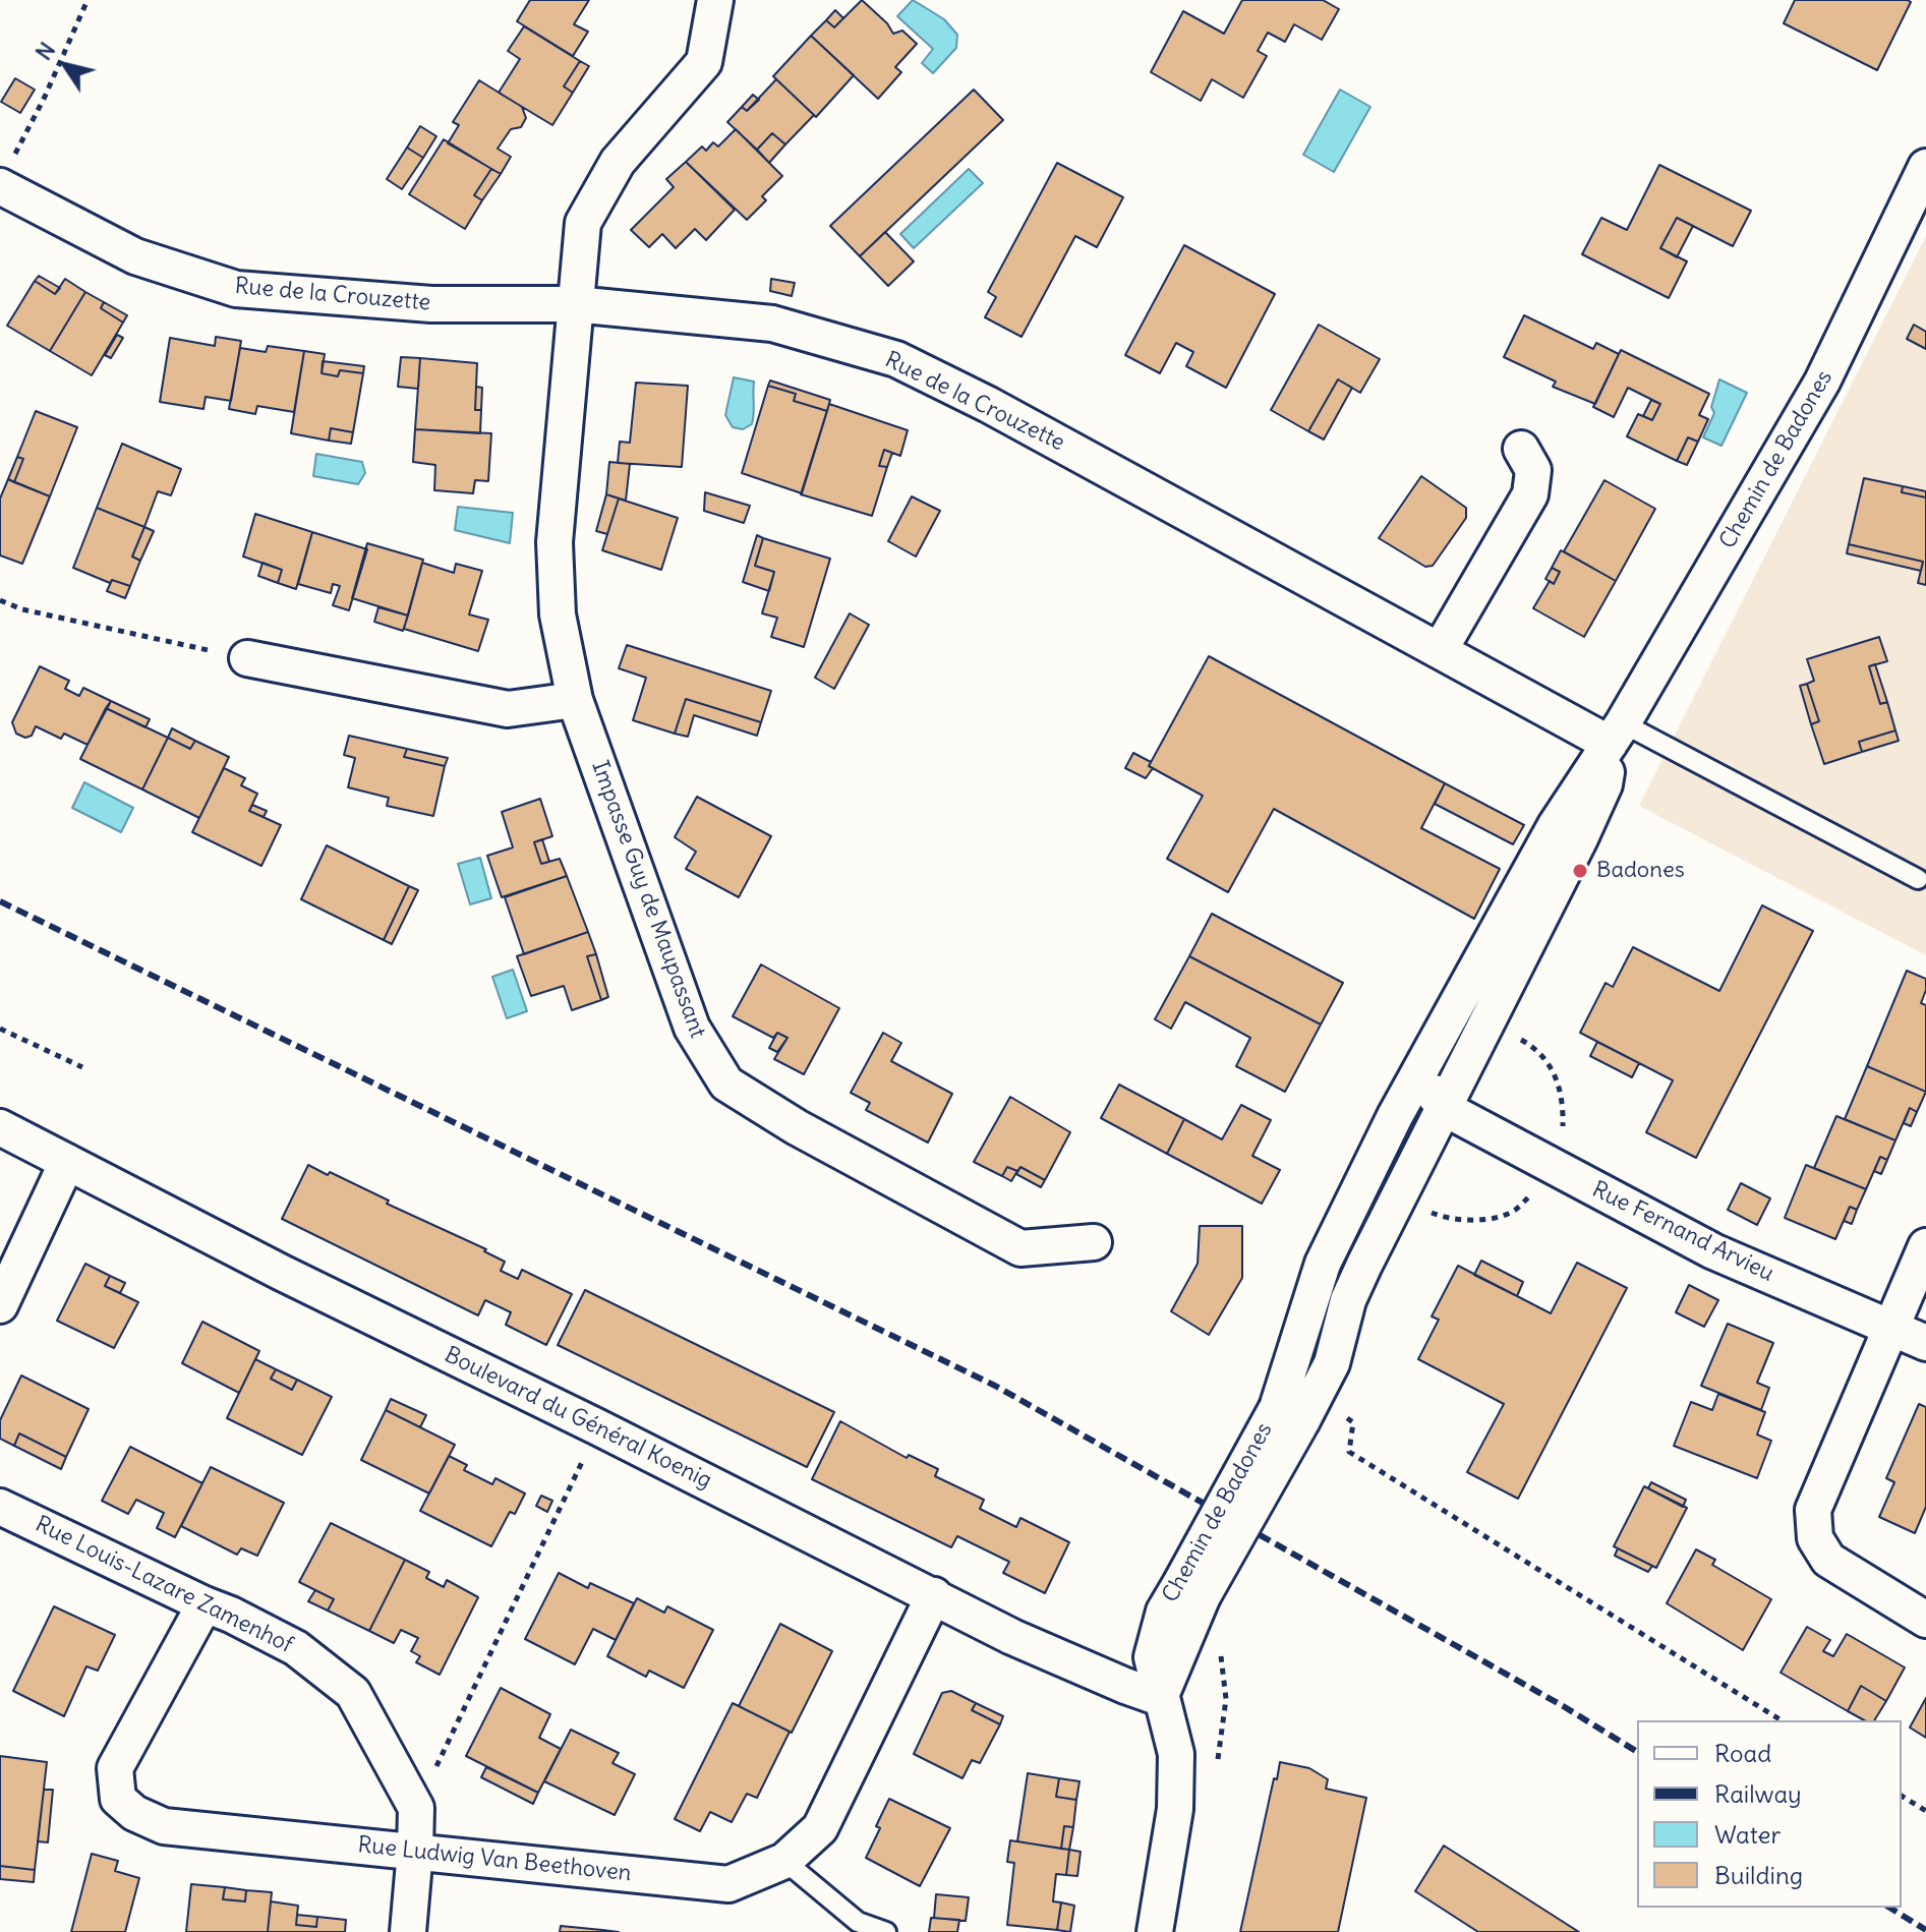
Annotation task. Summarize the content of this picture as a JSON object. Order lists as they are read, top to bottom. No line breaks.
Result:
{"streets":{"street":["Rue de la Crouzette","Chemin de Badones","Impasse Guy de Maupassant","Rue Fernand Arvieu","Boulevard du Général Koenig","Rue Louis-Lazare Zamenhof","Rue Ludwig Van Beethoven"]},"crossings":[["Rue de la Crouzette","Chemin de Badones"],["Rue de la Crouzette","Impasse Guy de Maupassant"],["Chemin de Badones","Rue Fernand Arvieu"],["Chemin de Badones","Boulevard du Général Koenig"],["Boulevard du Général Koenig","Rue Ludwig Van Beethoven"],["Rue Louis-Lazare Zamenhof","Rue Ludwig Van Beethoven"]],"places":["Badones"],"legend":["Road","Railway","Water","Building"],"north":"top left"}
